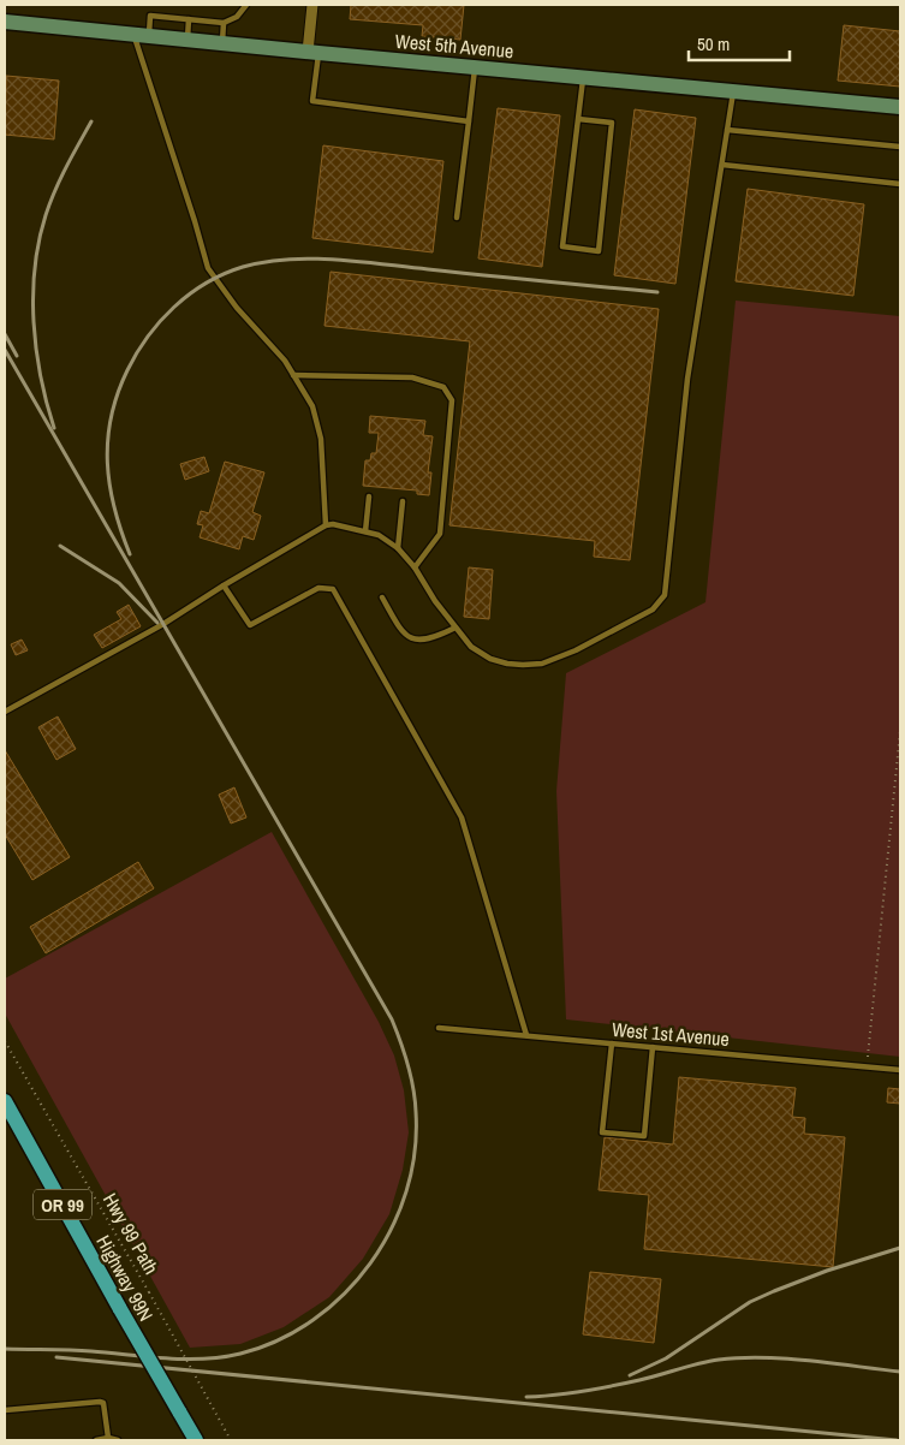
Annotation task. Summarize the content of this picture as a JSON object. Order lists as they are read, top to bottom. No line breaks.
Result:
{"streets":{"main road":["OR 99","Highway 99N"],"street":["West 5th Avenue"],"lane":["West 1st Avenue"],"path":["Hwy 99 Path"]},"scale_bar":"50 m"}
